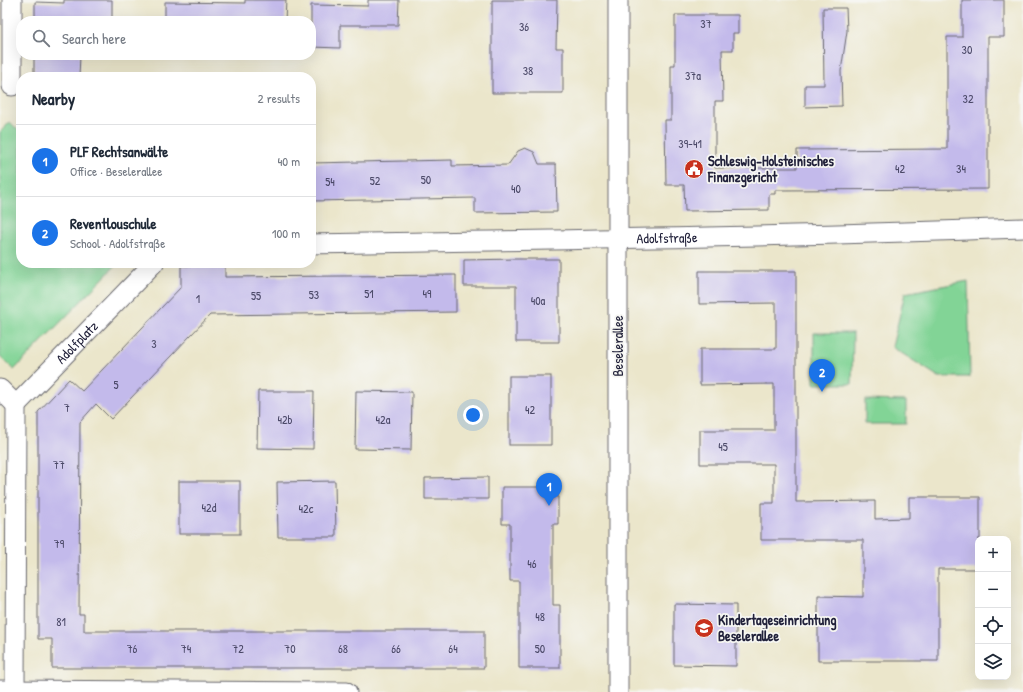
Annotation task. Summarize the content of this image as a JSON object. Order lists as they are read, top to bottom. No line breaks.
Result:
{"streets":{"street":["Adolfstraße","Adolfplatz","Beselerallee"]},"crossings":[["Adolfstraße","Beselerallee"]],"places":{"public building":["Schleswig-Holsteinisches Finanzgericht"],"school or university":["Kindertageseinrichtung Beselerallee"]},"house_numbers":["37","36","30","38","37a","32","39-41","42","34","50","52","54","40","51","49","53","55","1","40a","3","5","7","42","42b","42a","45","77","42d","42c","79","46","48","81","76","74","72","70","68","66","64","50"],"page":{"search":"Search here","heading":["Nearby","2 results"],"list":[{"mark":"1","name":"PLF Rechtsanwälte","note":"Office · Beselerallee","value":"40 m"},{"mark":"2","name":"Reventlouschule","note":"School · Adolfstraße","value":"100 m"}],"pins":["2","1"],"map_buttons":["+","−"]}}
